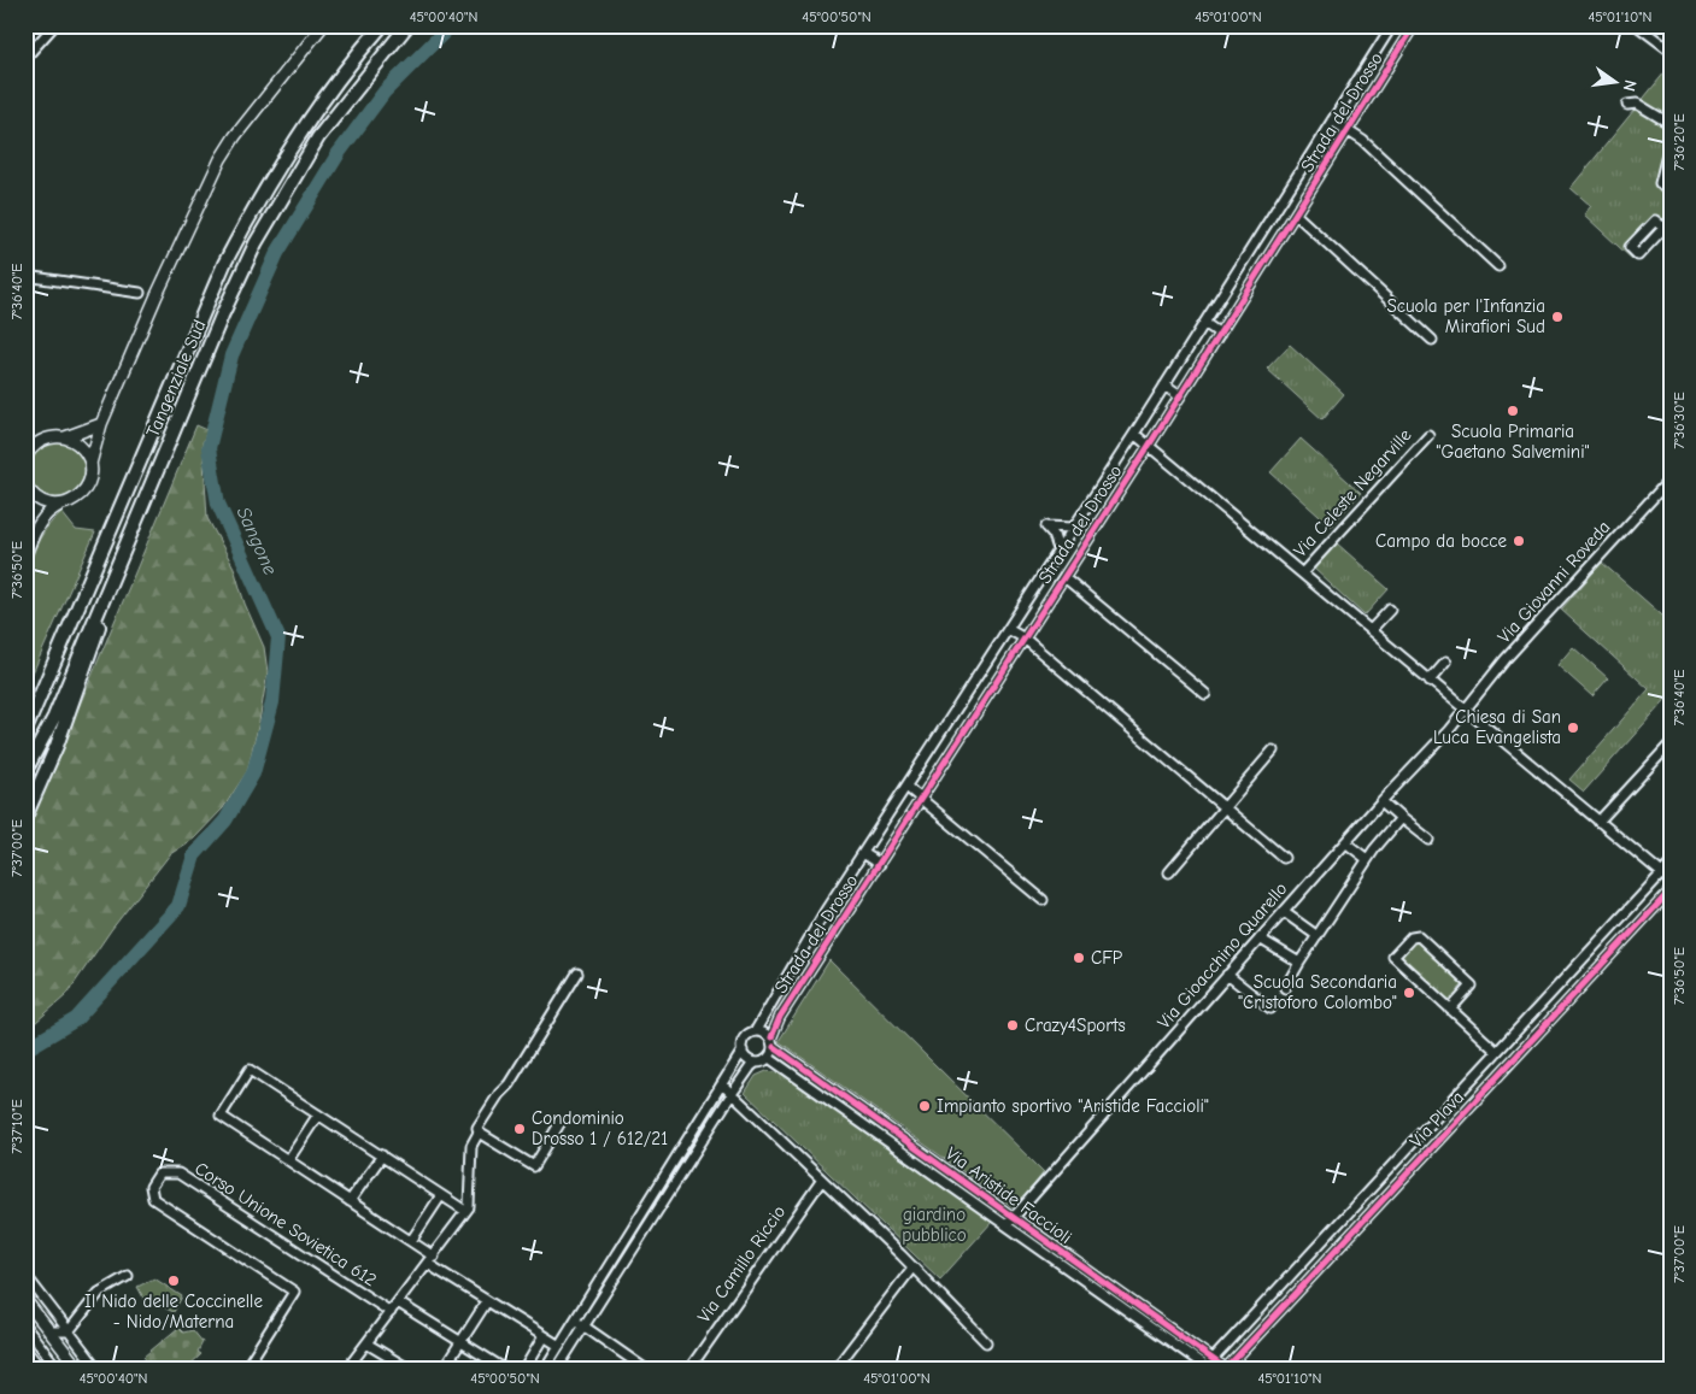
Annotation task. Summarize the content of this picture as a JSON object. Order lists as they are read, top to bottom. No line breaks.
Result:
{"streets":{"highway":["Tangenziale Sud"],"street":["Strada del Drosso","Via Celeste Negarville","Via Giovanni Roveda","Via Gioacchino Quarello","Via Plava","Via Aristide Faccioli","Corso Unione Sovietica 612","Via Camillo Riccio"]},"crossings":[["Strada del Drosso","Via Celeste Negarville"],["Strada del Drosso","Via Aristide Faccioli"],["Via Celeste Negarville","Via Giovanni Roveda"],["Via Celeste Negarville","Via Gioacchino Quarello"],["Via Celeste Negarville","Via Plava"],["Via Giovanni Roveda","Via Gioacchino Quarello"],["Via Gioacchino Quarello","Via Aristide Faccioli"],["Via Plava","Via Aristide Faccioli"]],"water":["Sangone"],"parks":["giardino pubblico"],"places":["Scuola per l'Infanzia Mirafiori Sud","Scuola Primaria \"Gaetano Salvemini\"","Campo da bocce","Chiesa di San Luca Evangelista","CFP","Scuola Secondaria \"Cristoforo Colombo\"","Crazy4Sports","Impianto sportivo \"Aristide Faccioli\"","Condominio Drosso 1 / 612/21","Il Nido delle Coccinelle - Nido/Materna"],"north":"right","coordinates":["45°00'40\"N","45°00'50\"N","45°01'00\"N","45°01'10\"N","7°36'20\"E","7°36'40\"E","7°36'30\"E","7°36'50\"E","7°37'00\"E","7°37'10\"E"]}
